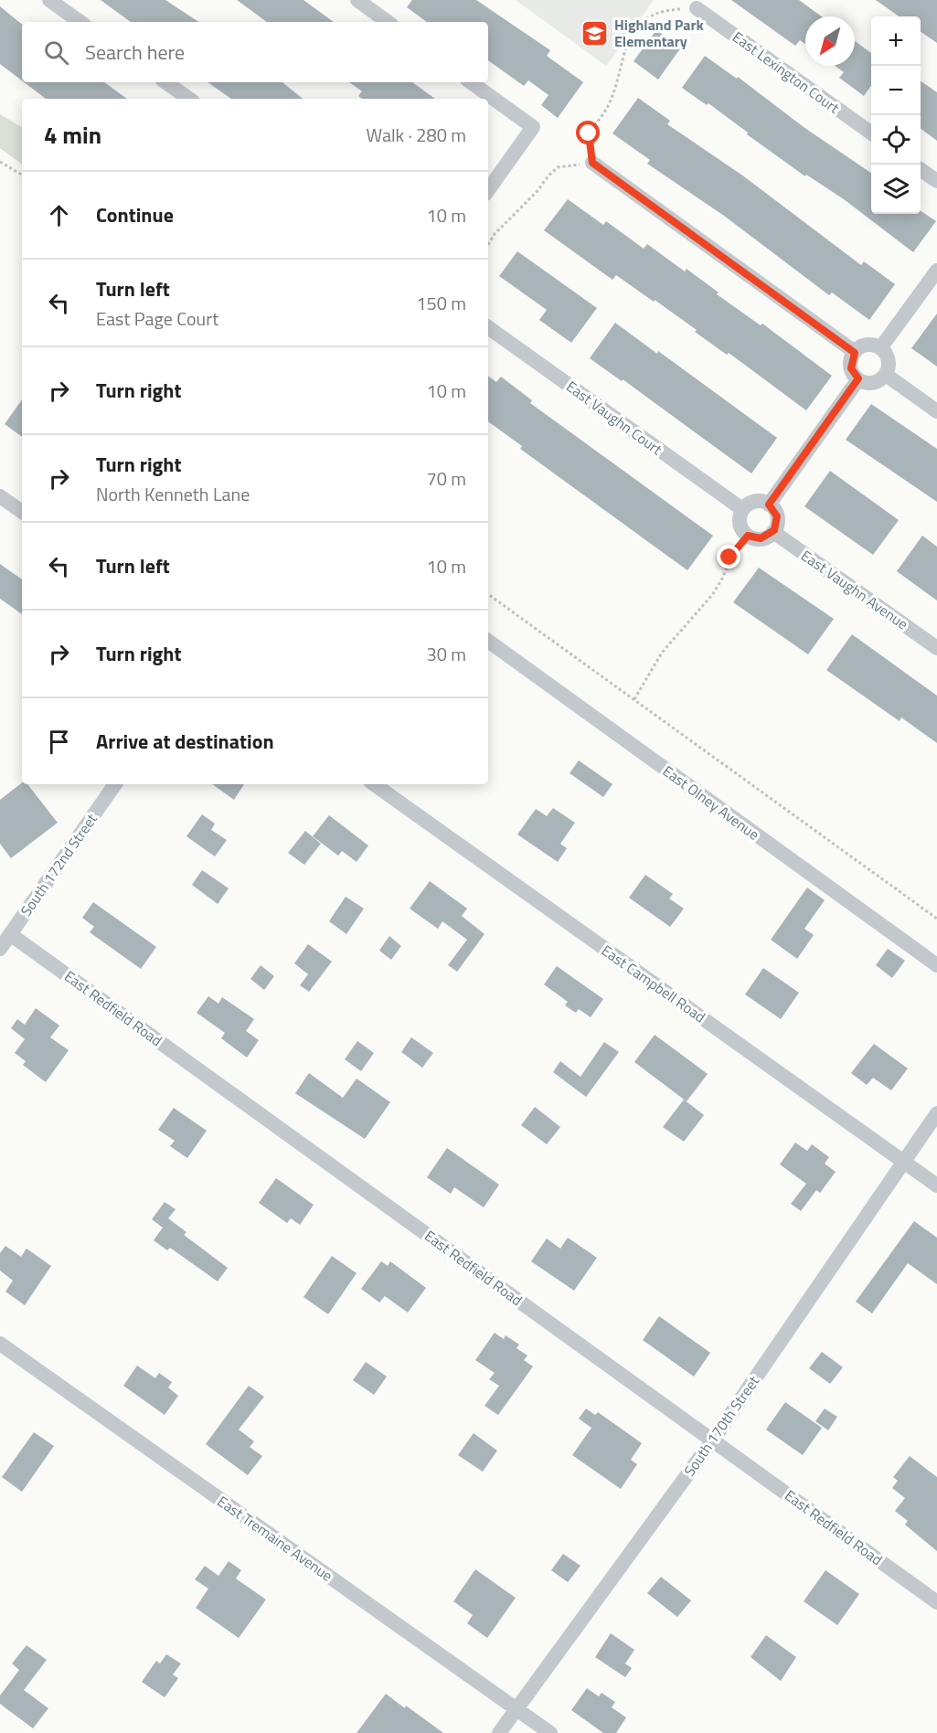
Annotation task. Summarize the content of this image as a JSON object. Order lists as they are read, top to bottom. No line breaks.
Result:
{"streets":{"street":["East Lexington Court","East Vaughn Court","East Vaughn Avenue","East Olney Avenue","South 172nd Street","East Campbell Road","East Redfield Road","South 170th Street","East Tremaine Avenue"]},"crossings":[["East Vaughn Court","East Vaughn Avenue"],["South 172nd Street","East Redfield Road"],["East Campbell Road","South 170th Street"],["East Redfield Road","South 170th Street"],["South 170th Street","East Tremaine Avenue"]],"places":{"school or university":["Highland Park Elementary"]},"north":"bottom left","page":{"map_buttons":["+","−"],"search":"Search here","heading":["4 min","Walk · 280 m"],"list":[["Continue","10 m"],["Turn left","East Page Court","150 m"],["Turn right","10 m"],["Turn right","North Kenneth Lane","70 m"],["Turn left","10 m"],["Turn right","30 m"],"Arrive at destination"]}}
